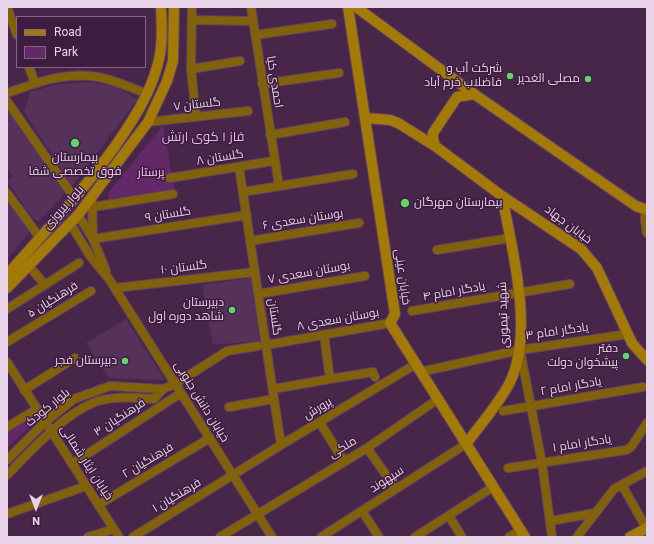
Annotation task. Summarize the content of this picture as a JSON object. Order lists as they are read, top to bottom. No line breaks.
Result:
{"streets":{"street":["احمدی کیا","گلستان ۷","گلستان ۸","بلوار پیروزی","گلستان ۹","بوستان سعدی ۶","خیابان جهاد","گلستان ۱۰","بوستان سعدی ۷","خیابان عینی","یادگار امام ۴","فرهنگیان ۵","شهید تیموری","گلستان","بوستان سعدی ۸","یادگار امام ۳","یادگار امام ۲","خیابان دانش جنوبی","بلوار کودک","پرورش","فرهنگیان ۳","یادگار امام ۱","ملکی","فرهنگیان ۲","خیابان ایثار شمالی","سپهوند","فرهنگیان ۱"]},"crossings":[["احمدی کیا","گلستان ۸"],["گلستان ۷","بلوار پیروزی"],["گلستان ۸","گلستان"],["بلوار پیروزی","خیابان دانش جنوبی"],["گلستان ۹","گلستان"],["گلستان ۹","خیابان دانش جنوبی"],["بوستان سعدی ۶","گلستان"],["خیابان جهاد","خیابان عینی"],["خیابان جهاد","شهید تیموری"],["خیابان جهاد","یادگار امام ۳"],["گلستان ۱۰","گلستان"],["گلستان ۱۰","خیابان دانش جنوبی"],["بوستان سعدی ۷","گلستان"],["خیابان عینی","بوستان سعدی ۸"],["یادگار امام ۴","شهید تیموری"],["شهید تیموری","یادگار امام ۳"],["شهید تیموری","سپهوند"],["گلستان","بوستان سعدی ۸"],["گلستان","پرورش"],["بوستان سعدی ۸","خیابان دانش جنوبی"],["بوستان سعدی ۸","بلوار کودک"],["یادگار امام ۳","پرورش"],["خیابان دانش جنوبی","پرورش"],["خیابان دانش جنوبی","فرهنگیان ۳"],["خیابان دانش جنوبی","ملکی"],["خیابان دانش جنوبی","فرهنگیان ۲"],["خیابان دانش جنوبی","فرهنگیان ۱"],["بلوار کودک","خیابان ایثار شمالی"],["پرورش","فرهنگیان ۱"],["فرهنگیان ۳","خیابان ایثار شمالی"],["فرهنگیان ۲","خیابان ایثار شمالی"]],"districts":["فاز ۱ کوی ارتش"],"parks":["پرستار"],"places":["شرکت آب و فاضلاب خرم آباد","مصلی الغدیر","بیمارستان فوق تخصصی شفا","بیمارستان مهرگان","دبیرستان شاهد دوره اول","دفتر پیشخوان دولت","دبیرستان فجر"],"legend":["Road","Park"],"north":"bottom"}
